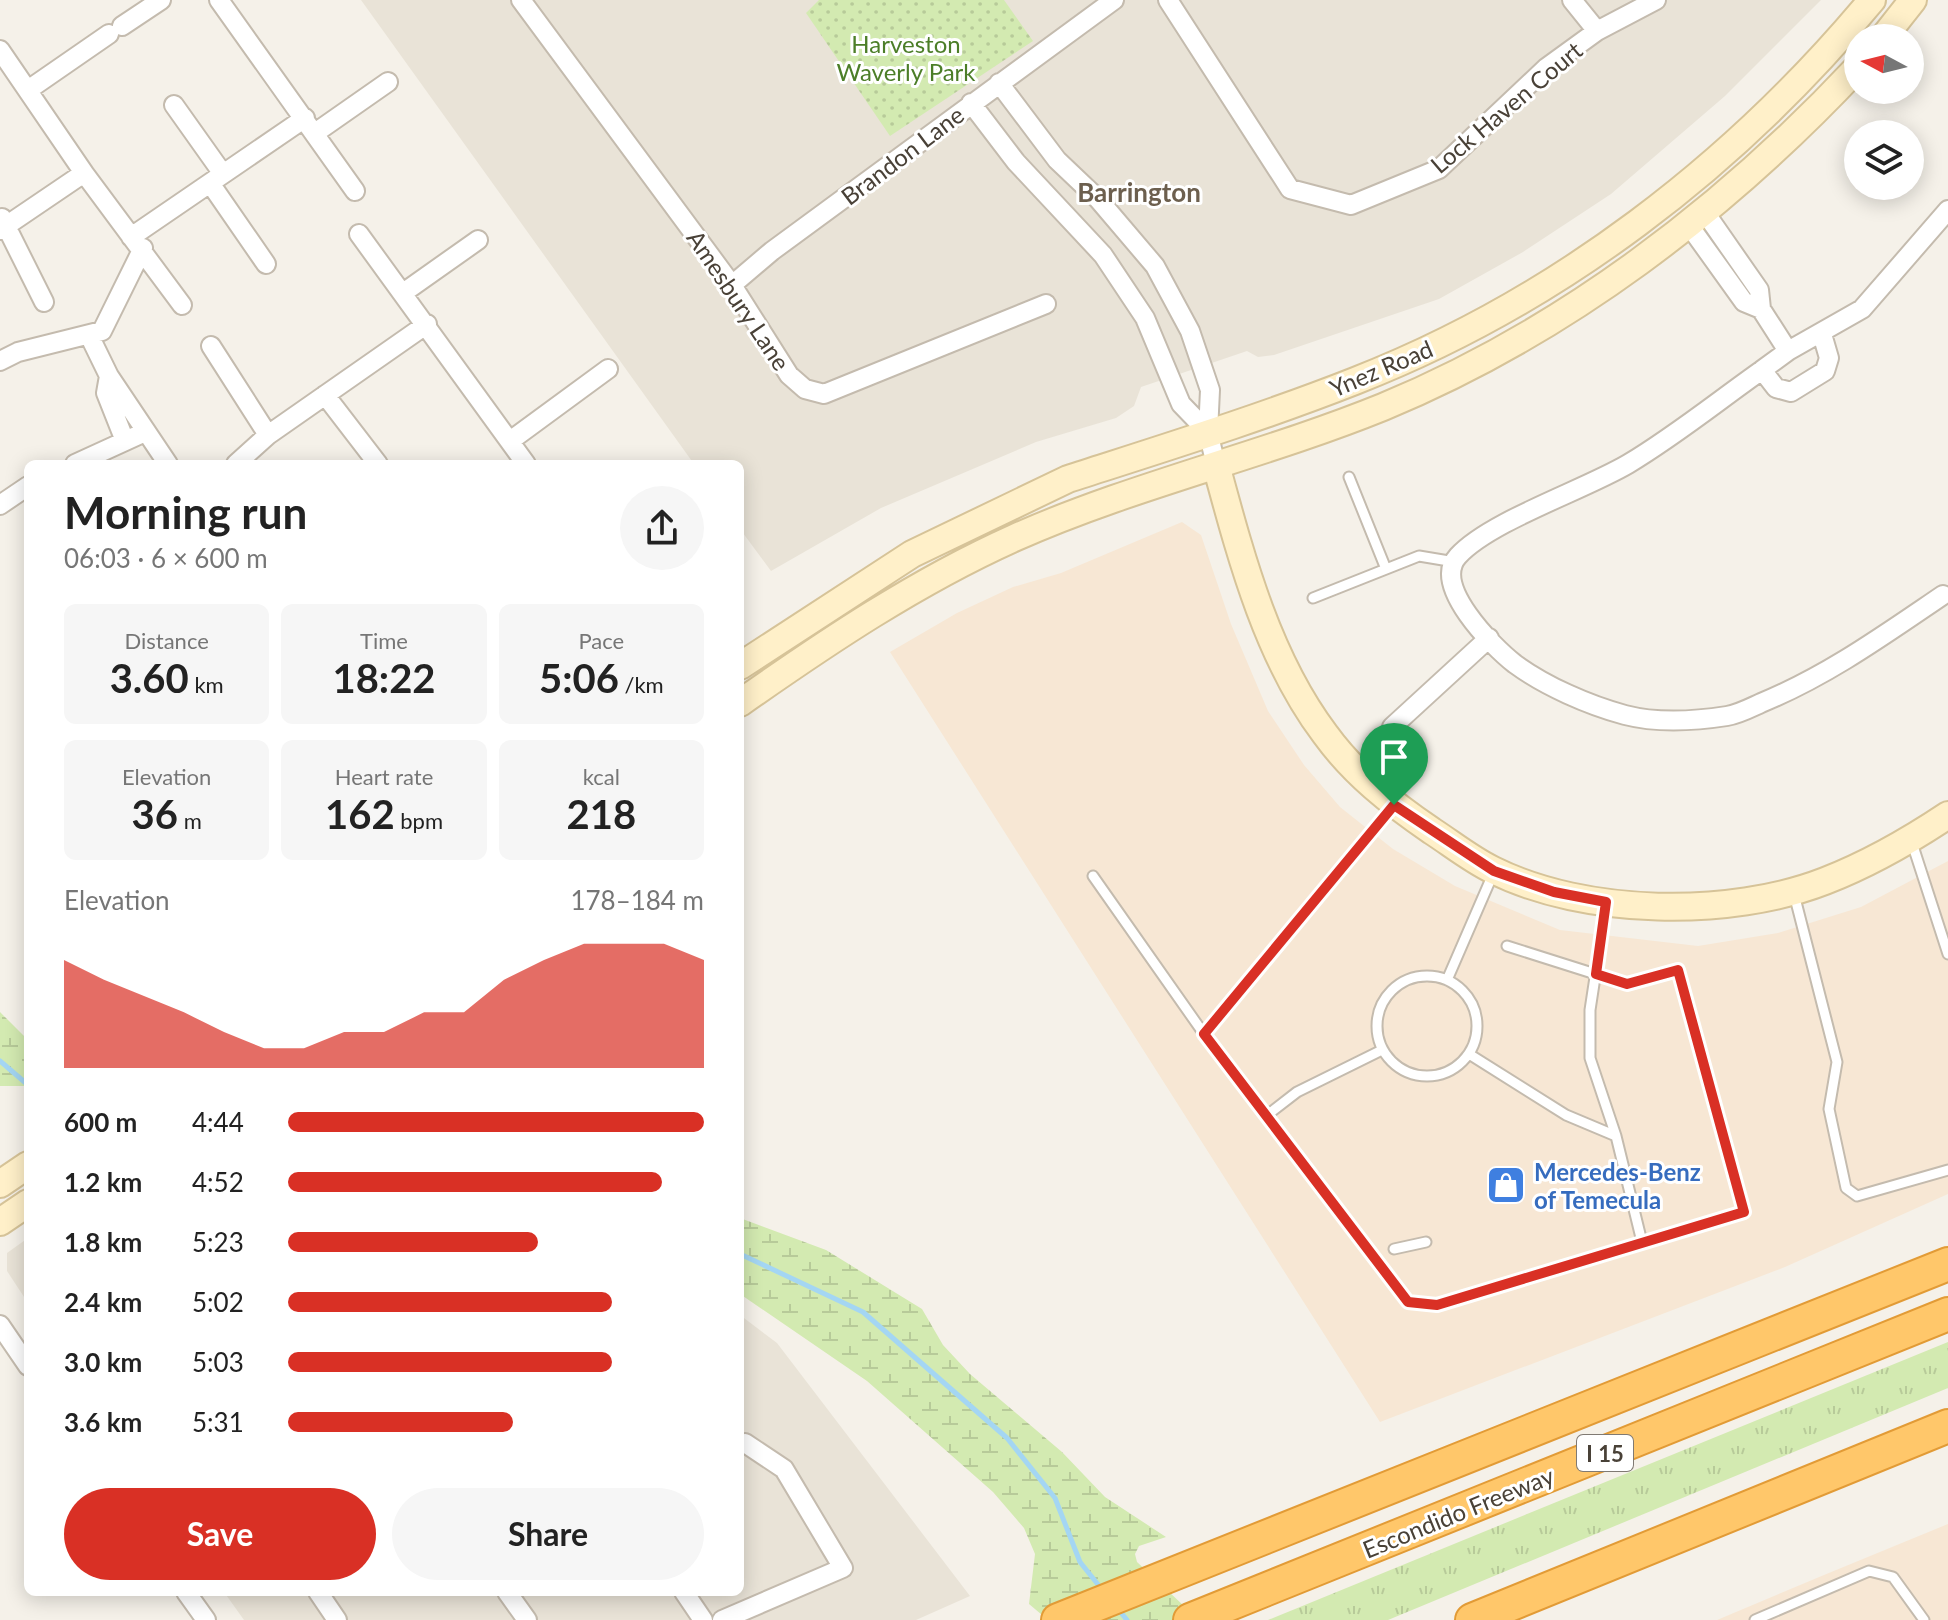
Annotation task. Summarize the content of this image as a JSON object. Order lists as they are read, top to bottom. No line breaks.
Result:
{"streets":{"highway":["I 15","Escondido Freeway"],"main road":["Ynez Road"],"street":["Lock Haven Court","Brandon Lane","Amesbury Lane"]},"crossings":[["Brandon Lane","Amesbury Lane"]],"districts":["Barrington"],"parks":["Harveston Waverly Park"],"places":{"shop":["Mercedes-Benz of Temecula"]},"north":"left","page":{"heading":["Morning run","06:03 · 6 × 600 m"],"stats":[["Distance","3.60 km"],["Time","18:22"],["Pace","5:06 /km"],["Elevation","36 m"],["Heart rate","162 bpm"],["kcal","218"]],"chart":["Elevation","178–184 m"],"list":[{"name":"600 m","note":"4:44"},{"name":"1.2 km","note":"4:52"},{"name":"1.8 km","note":"5:23"},{"name":"2.4 km","note":"5:02"},{"name":"3.0 km","note":"5:03"},{"name":"3.6 km","note":"5:31"}],"buttons":["Save","Share"]}}
